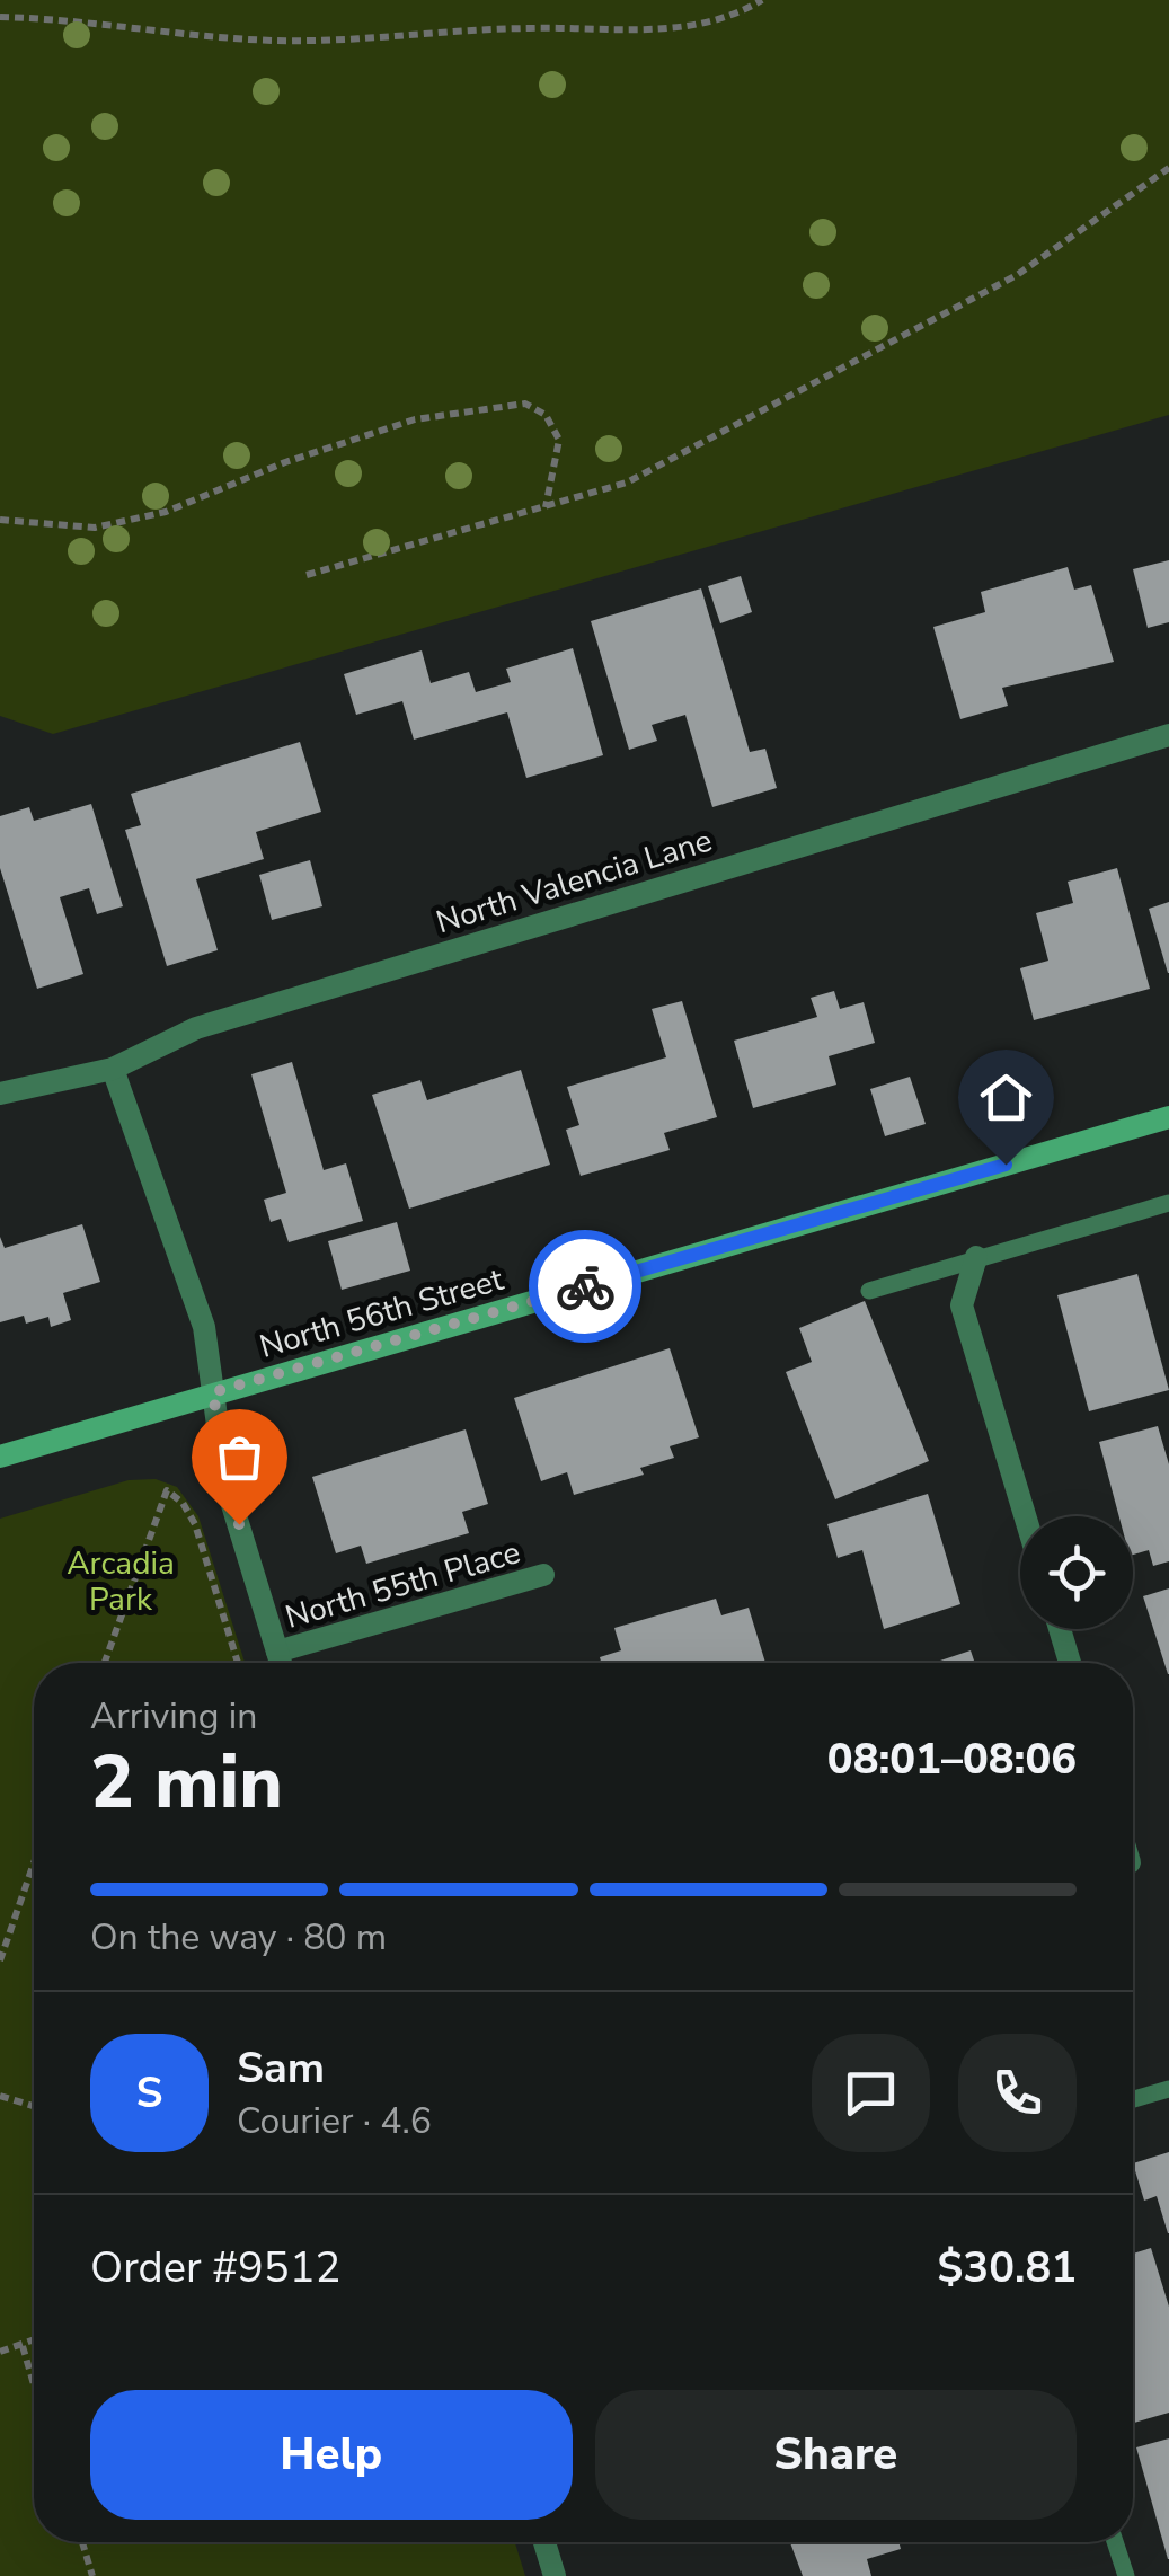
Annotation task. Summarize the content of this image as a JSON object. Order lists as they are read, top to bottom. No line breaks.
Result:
{"streets":{"main road":["North 56th Street"],"street":["North Valencia Lane","North 55th Place"]},"parks":["Arcadia Park"],"page":{"heading":["2 min","Arriving in","08:01–08:06"],"panel":["Sam","Courier · 4.6","Order #9512","$30.81"],"bar":"On the way · 80 m","round":"S","buttons":["Help","Share"]}}
